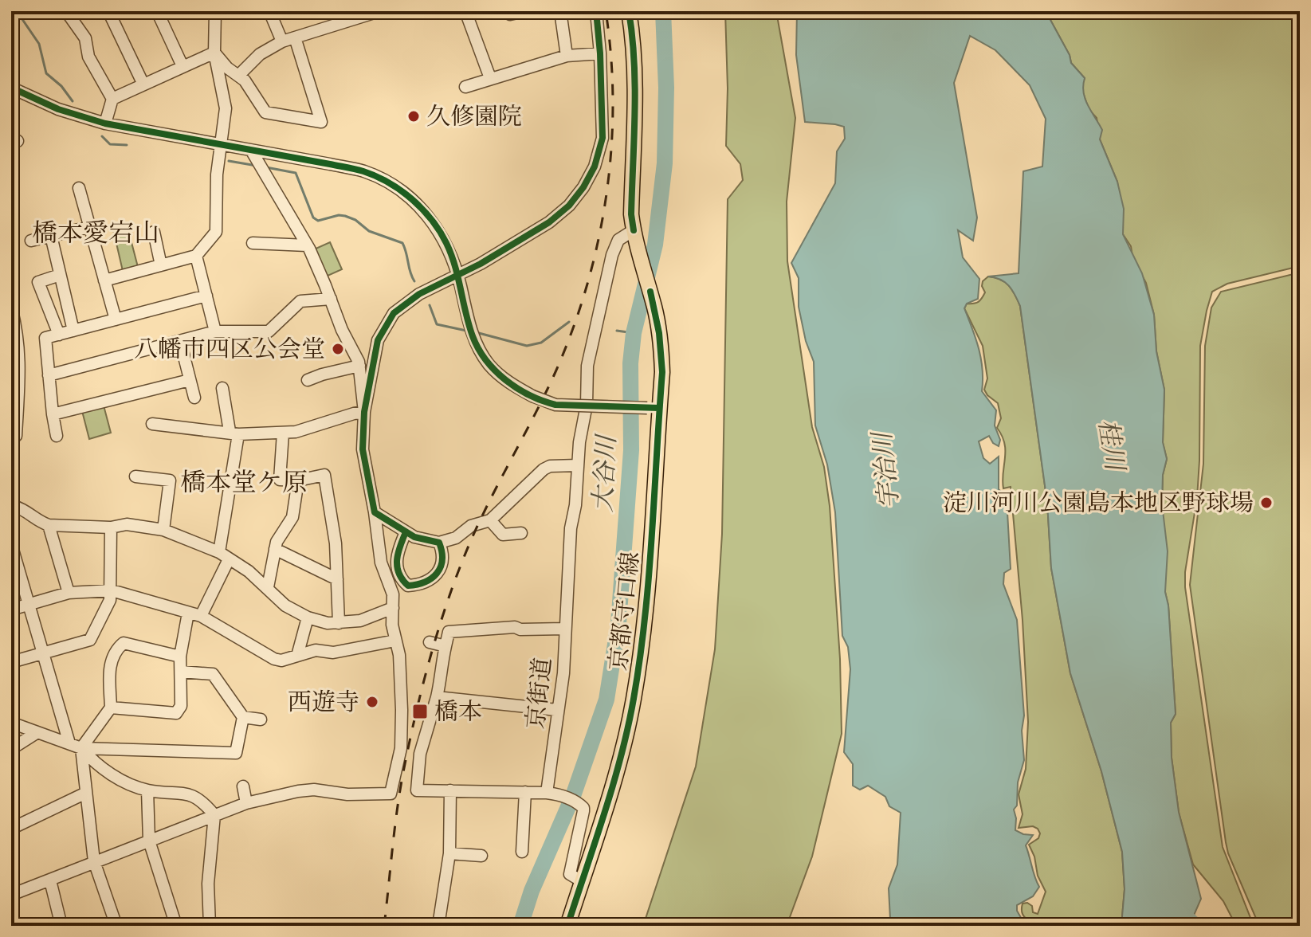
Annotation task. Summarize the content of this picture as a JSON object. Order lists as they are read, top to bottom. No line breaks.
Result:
{"streets":{"main road":["京都守口線"],"street":["京街道"]},"crossings":[["京都守口線","京街道"]],"districts":["橋本愛宕山","橋本堂ケ原"],"water":["桂川","宇治川","大谷川"],"places":{"other":["久修園院","八幡市四区公会堂","淀川河川公園島本地区野球場","西遊寺"],"transit":["橋本"]}}
